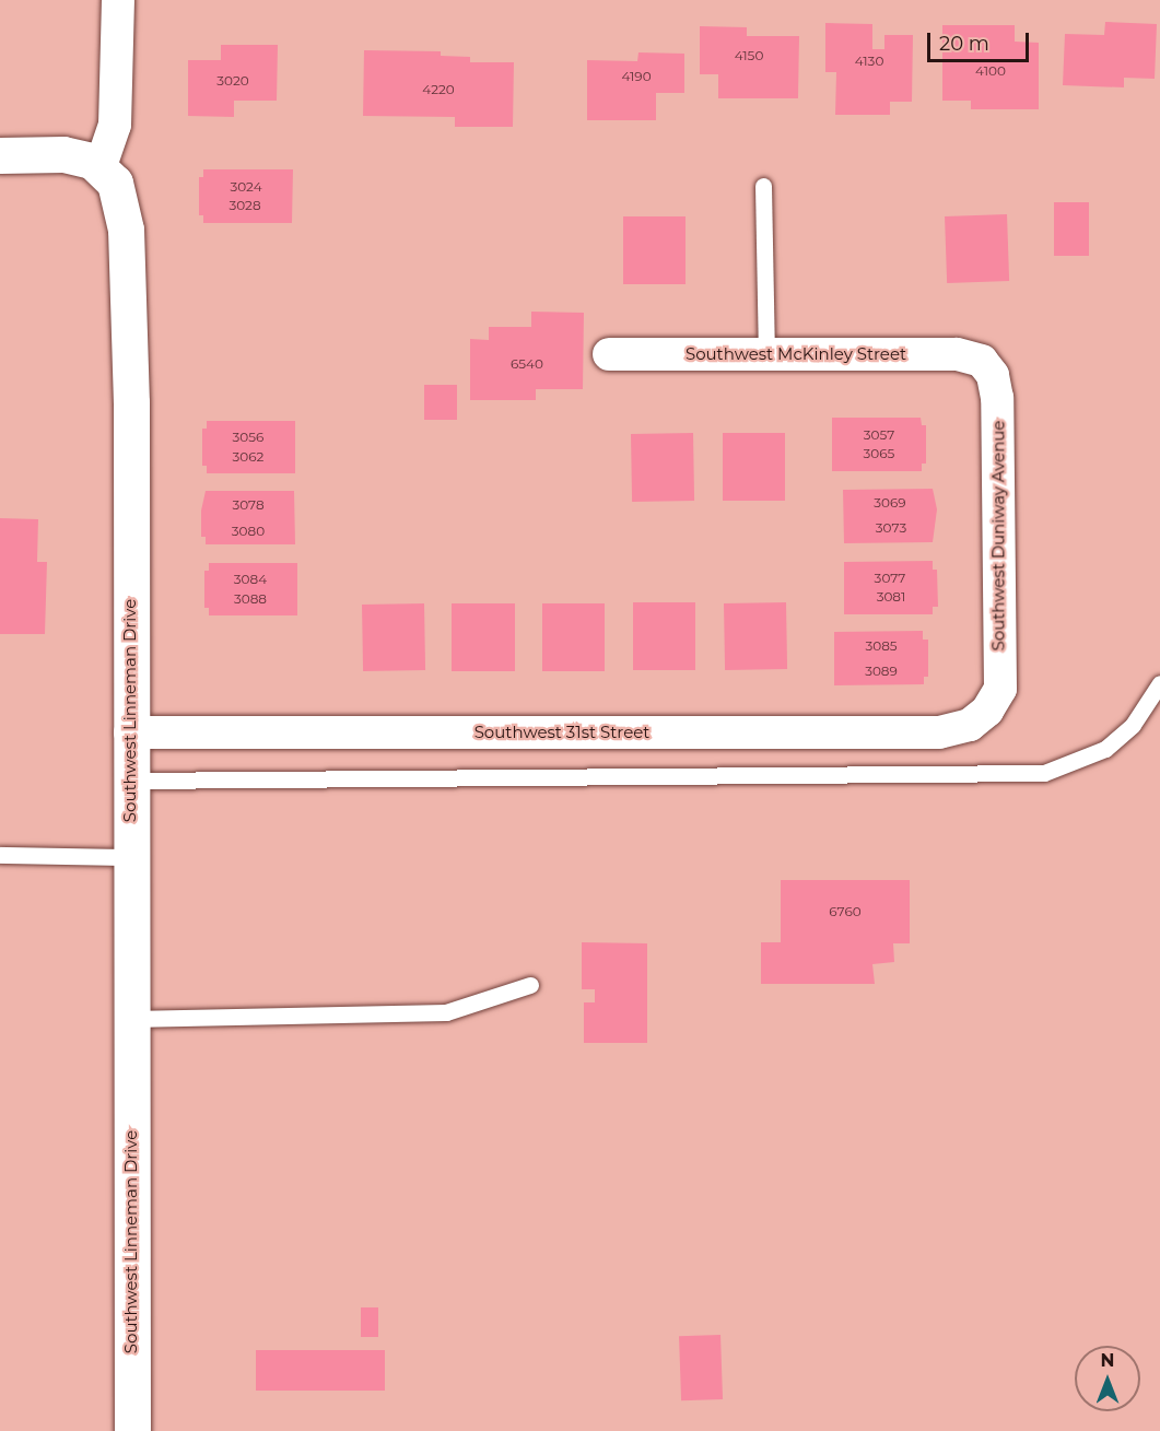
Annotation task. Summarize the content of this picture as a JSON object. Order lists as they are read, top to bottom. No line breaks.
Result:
{"streets":{"street":["Southwest McKinley Street","Southwest Duniway Avenue","Southwest Linneman Drive","Southwest 31st Street"]},"crossings":[["Southwest McKinley Street","Southwest Duniway Avenue"],["Southwest Duniway Avenue","Southwest 31st Street"],["Southwest Linneman Drive","Southwest 31st Street"]],"house_numbers":["4150","4130","4100","4190","3020","4220","3024","3028","6540","3057","3056","3065","3062","3069","3078","3073","3080","3077","3084","3081","3088","3085","3089","6760"],"scale_bar":"20 m","north":"top"}
